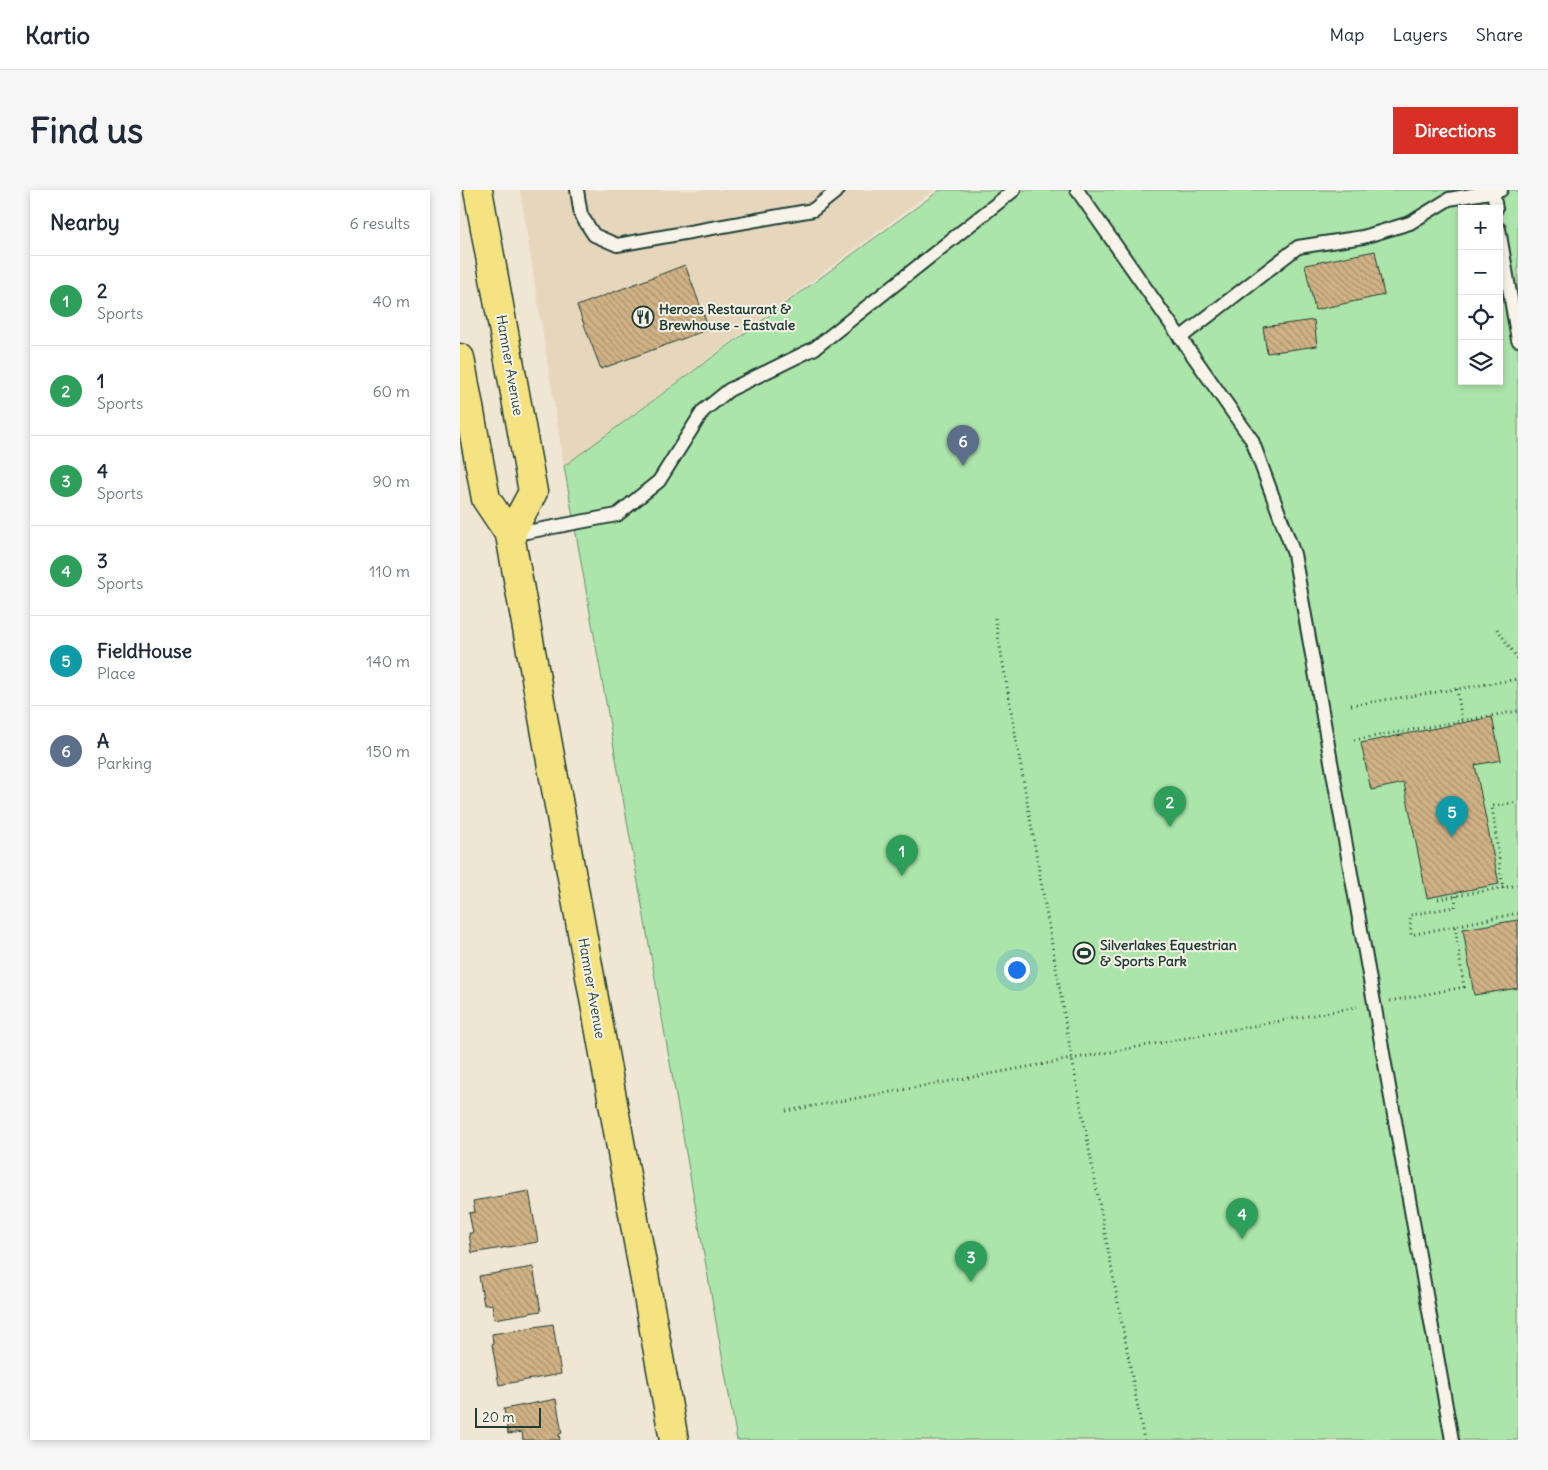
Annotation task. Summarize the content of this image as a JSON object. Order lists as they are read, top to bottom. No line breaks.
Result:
{"streets":{"main road":["Hamner Avenue"]},"places":{"restaurant":["Heroes Restaurant & Brewhouse - Eastvale"],"sports":["Silverlakes Equestrian & Sports Park"]},"scale_bar":"20 m","page":{"header":"Kartio","nav":["Map","Layers","Share"],"buttons":"Directions","title":"Find us","heading":["Nearby","6 results"],"map_buttons":["+","−"],"list":[{"mark":"1","name":"2","note":"Sports","value":"40 m"},{"mark":"2","name":"1","note":"Sports","value":"60 m"},{"mark":"3","name":"4","note":"Sports","value":"90 m"},{"mark":"4","name":"3","note":"Sports","value":"110 m"},{"mark":"5","name":"FieldHouse","note":"Place","value":"140 m"},{"mark":"6","name":"A","note":"Parking","value":"150 m"}],"pins":["6","2","5","1","4","3"],"scale":"20 m"}}
